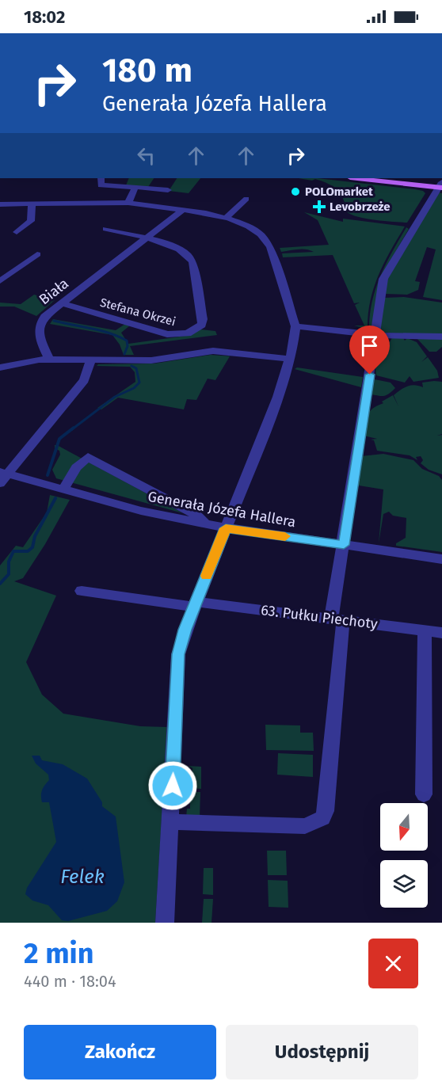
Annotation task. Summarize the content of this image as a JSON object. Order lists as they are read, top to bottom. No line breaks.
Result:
{"streets":{"street":["Biała","Stefana Okrzei","Generała Józefa Hallera","63. Pułku Piechoty"]},"crossings":[["Biała","Stefana Okrzei"]],"water":["Felek"],"places":{"other":["POLOmarket"],"health":["Levobrzeże"]},"north":"bottom","page":{"status":"18:02","turn":["180 m","Generała Józefa Hallera"],"heading":["2 min","440 m · 18:04"],"buttons":["Zakończ","Udostępnij"]}}
